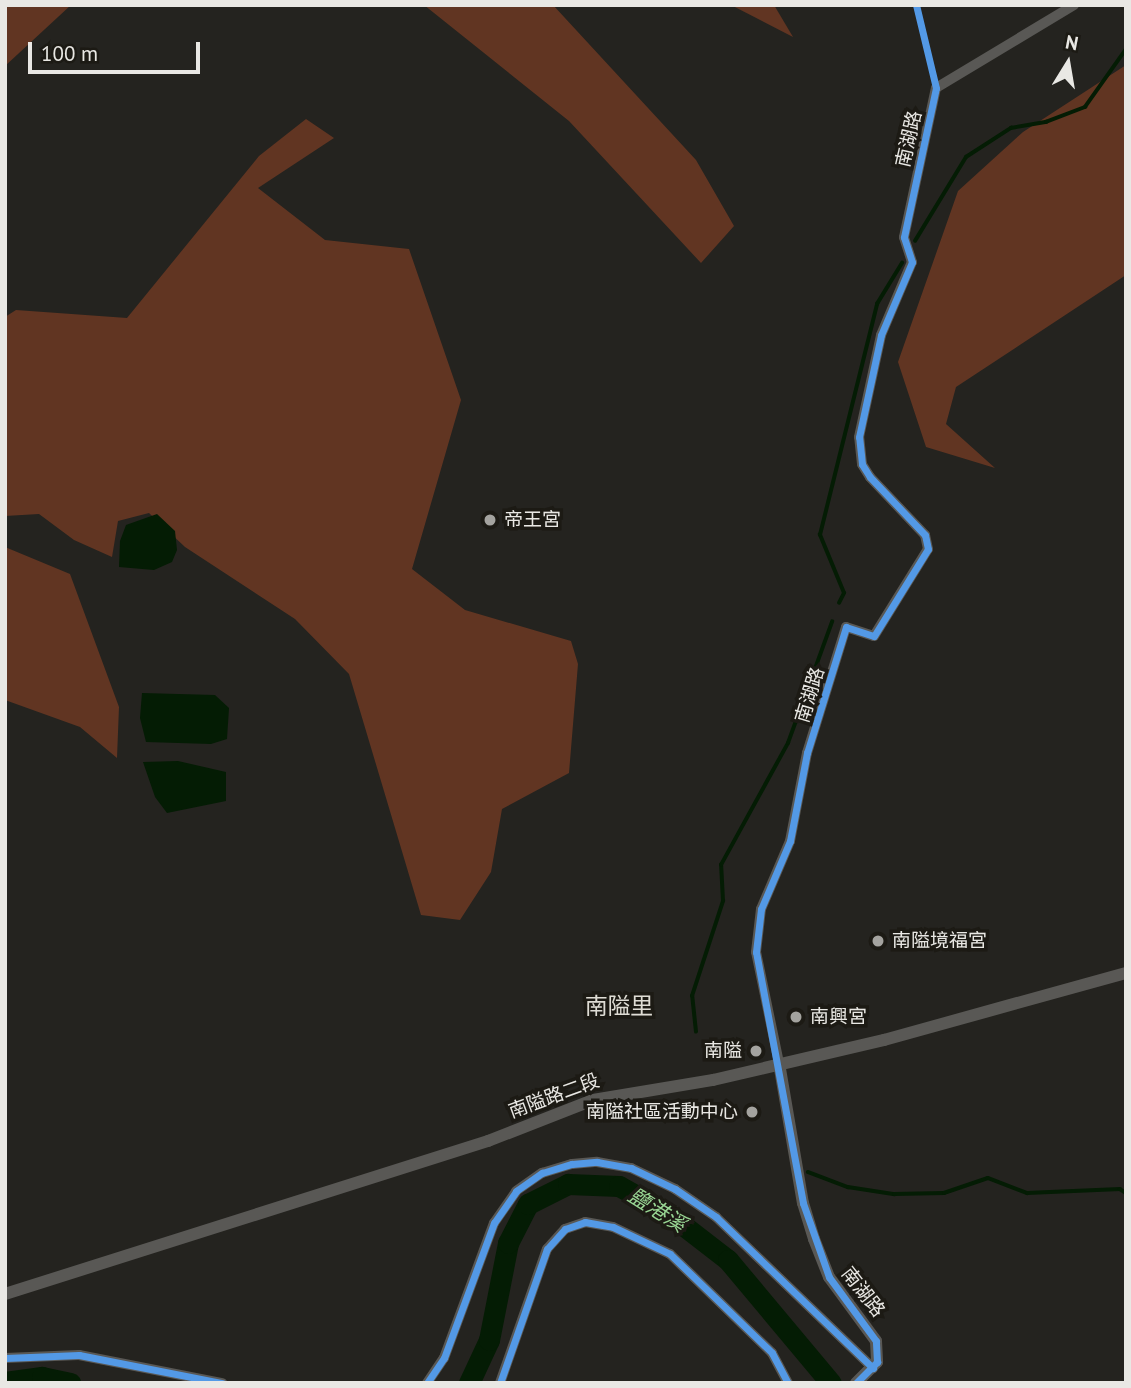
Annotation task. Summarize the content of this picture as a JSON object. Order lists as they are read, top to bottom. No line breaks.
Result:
{"streets":{"street":["南湖路","南隘路二段"]},"crossings":[["南湖路","南隘路二段"]],"districts":["南隘里"],"water":["鹽港溪"],"places":["帝王宮","南隘境福宮","南興宮","南隘","南隘社區活動中心"],"scale_bar":"100 m","north":"top"}
